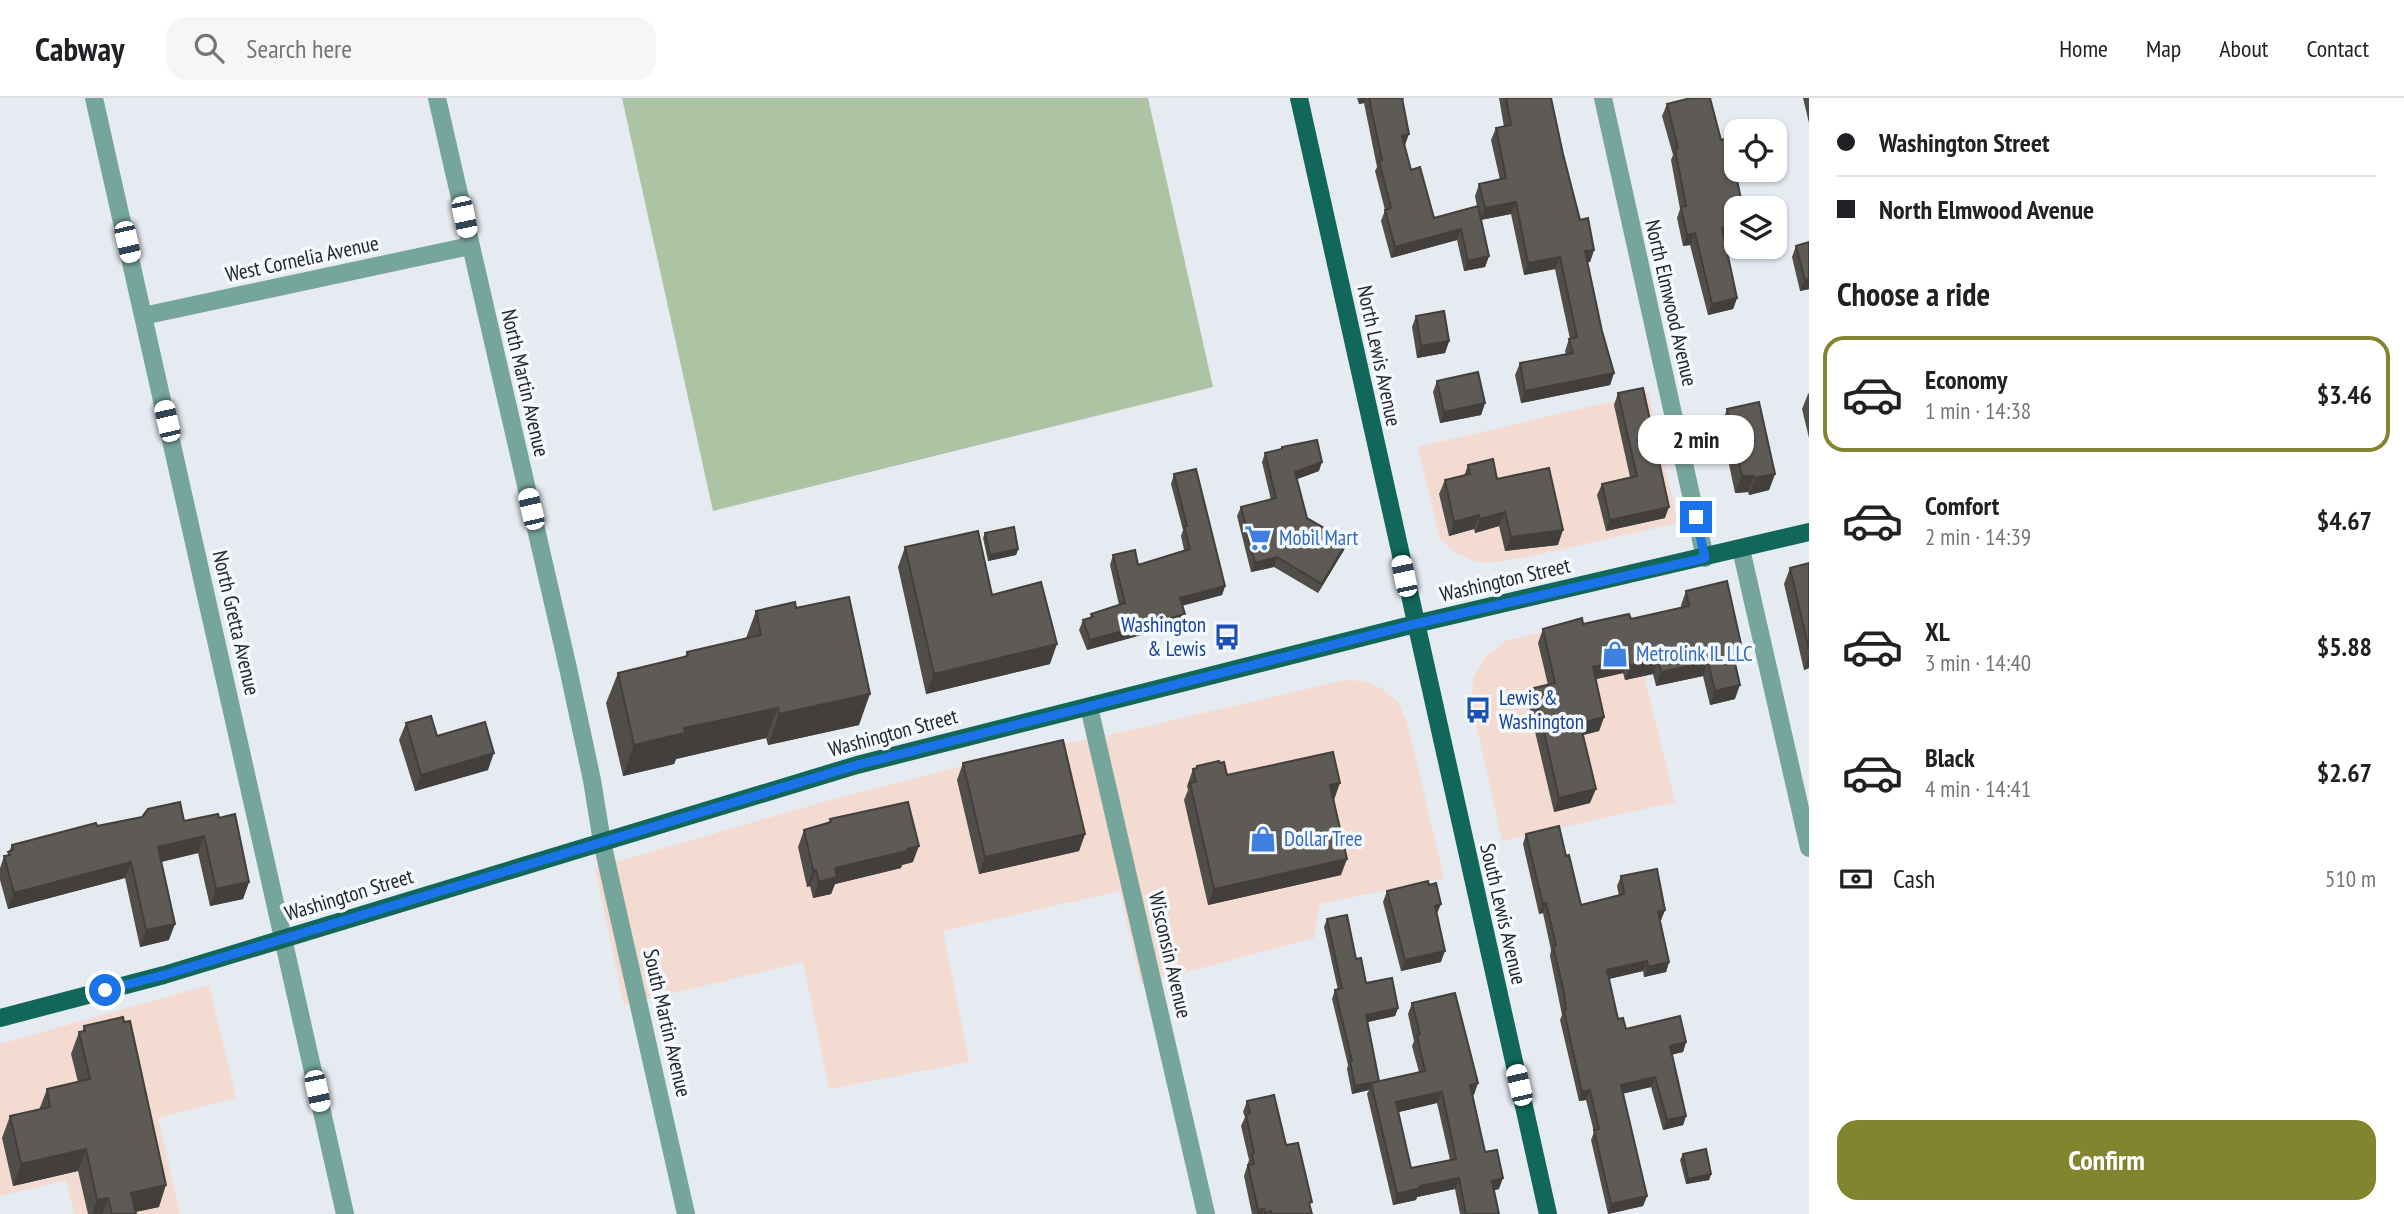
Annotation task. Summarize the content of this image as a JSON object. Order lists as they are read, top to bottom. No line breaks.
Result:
{"streets":{"main road":["North Lewis Avenue","Washington Street","South Lewis Avenue"],"street":["West Cornelia Avenue","North Elmwood Avenue","North Martin Avenue","North Gretta Avenue","Wisconsin Avenue","South Martin Avenue"]},"crossings":[["West Cornelia Avenue","North Martin Avenue"],["West Cornelia Avenue","North Gretta Avenue"],["North Elmwood Avenue","Washington Street"],["North Lewis Avenue","Washington Street"],["North Lewis Avenue","South Lewis Avenue"],["North Martin Avenue","Washington Street"],["North Martin Avenue","South Martin Avenue"],["Washington Street","North Gretta Avenue"],["Washington Street","South Lewis Avenue"],["Washington Street","Wisconsin Avenue"],["Washington Street","South Martin Avenue"]],"places":{"supermarket":["Mobil Mart"],"bus stop":["Washington & Lewis","Lewis & Washington"],"shop":["Metrolink IL LLC","Dollar Tree"]},"page":{"header":"Cabway","search":"Search here","nav":["Home","Map","About","Contact"],"banner":["Washington Street","North Elmwood Avenue"],"heading":"Choose a ride","list":[{"name":"Economy","note":"1 min · 14:38","value":"$3.46"},{"name":"Comfort","note":"2 min · 14:39","value":"$4.67"},{"name":"XL","note":"3 min · 14:40","value":"$5.88"},{"name":"Black","note":"4 min · 14:41","value":"$2.67"}],"bubble":"2 min","pay":["Cash","510 m"],"buttons":"Confirm"}}
